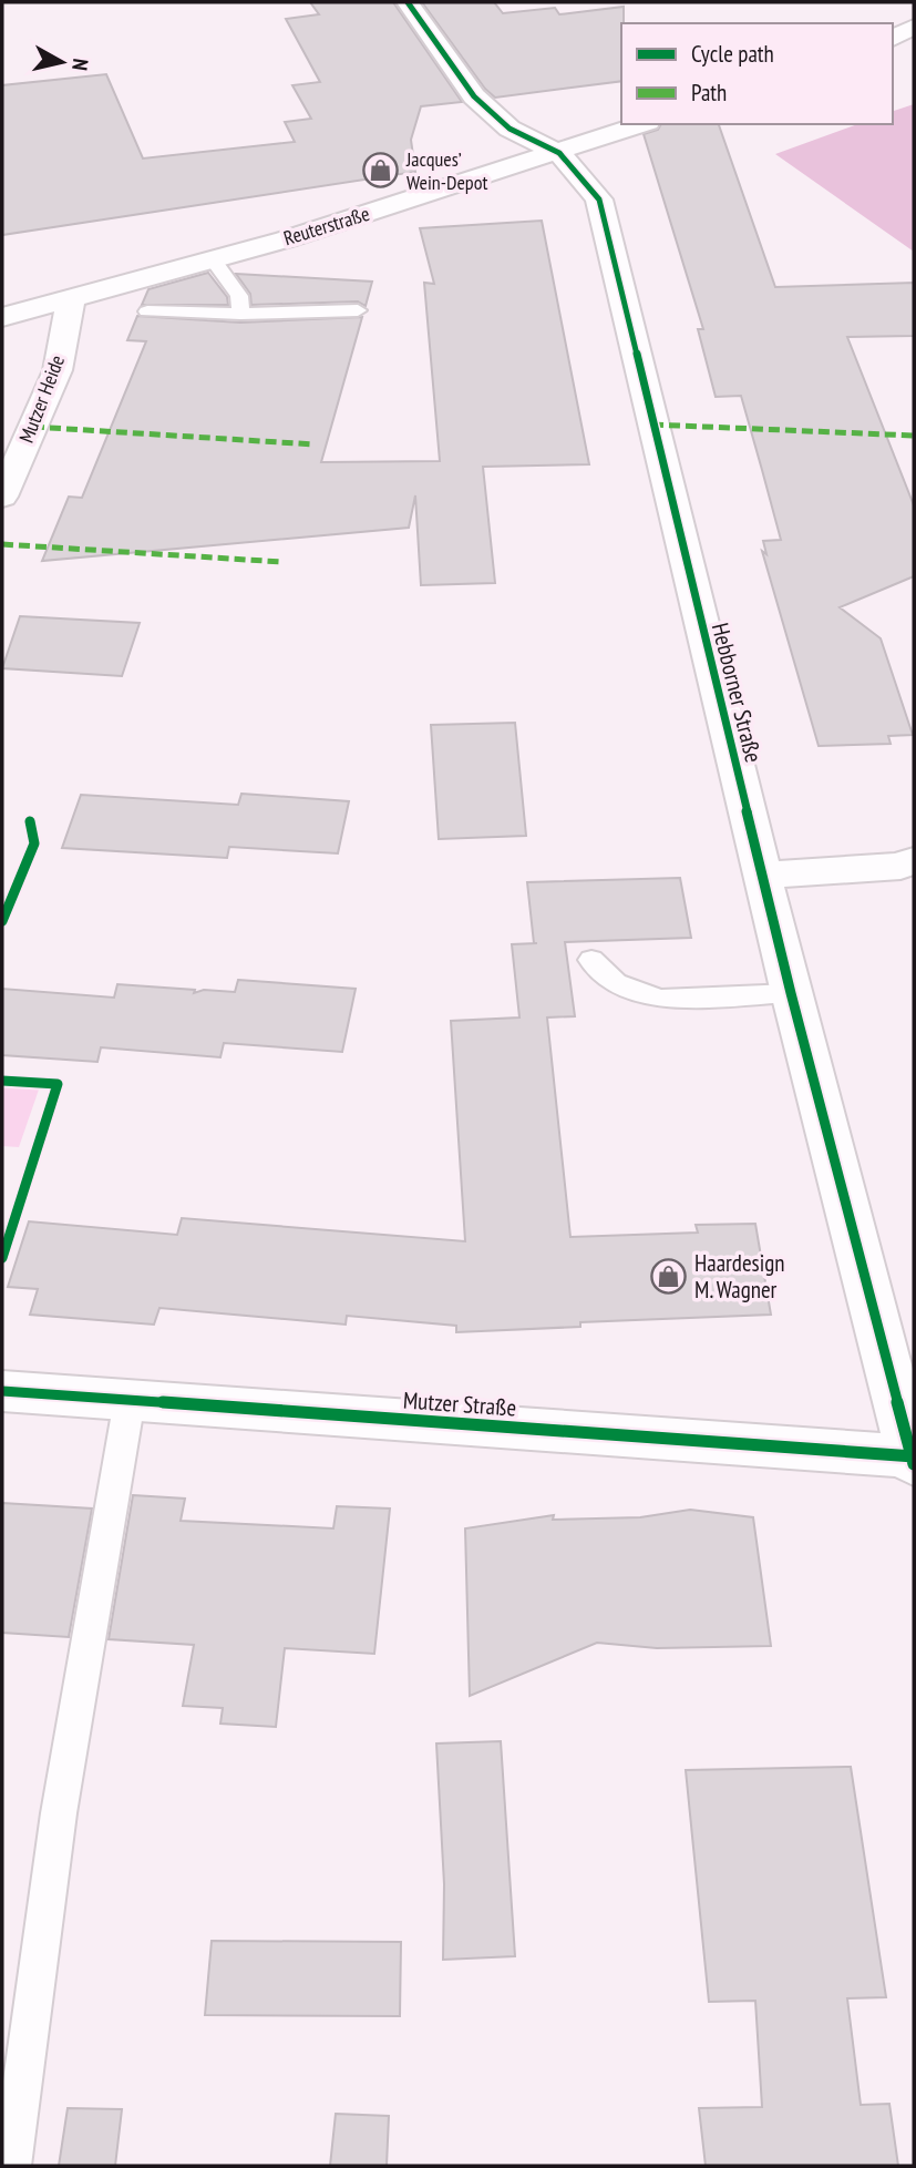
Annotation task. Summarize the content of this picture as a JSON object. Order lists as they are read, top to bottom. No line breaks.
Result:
{"streets":{"street":["Reuterstraße","Mutzer Heide","Hebborner Straße","Mutzer Straße"]},"crossings":[["Reuterstraße","Mutzer Heide"],["Reuterstraße","Hebborner Straße"],["Hebborner Straße","Mutzer Straße"]],"places":{"shop":["Jacques’ Wein-Depot","Haardesign M. Wagner"]},"legend":["Cycle path","Path"],"north":"right"}
